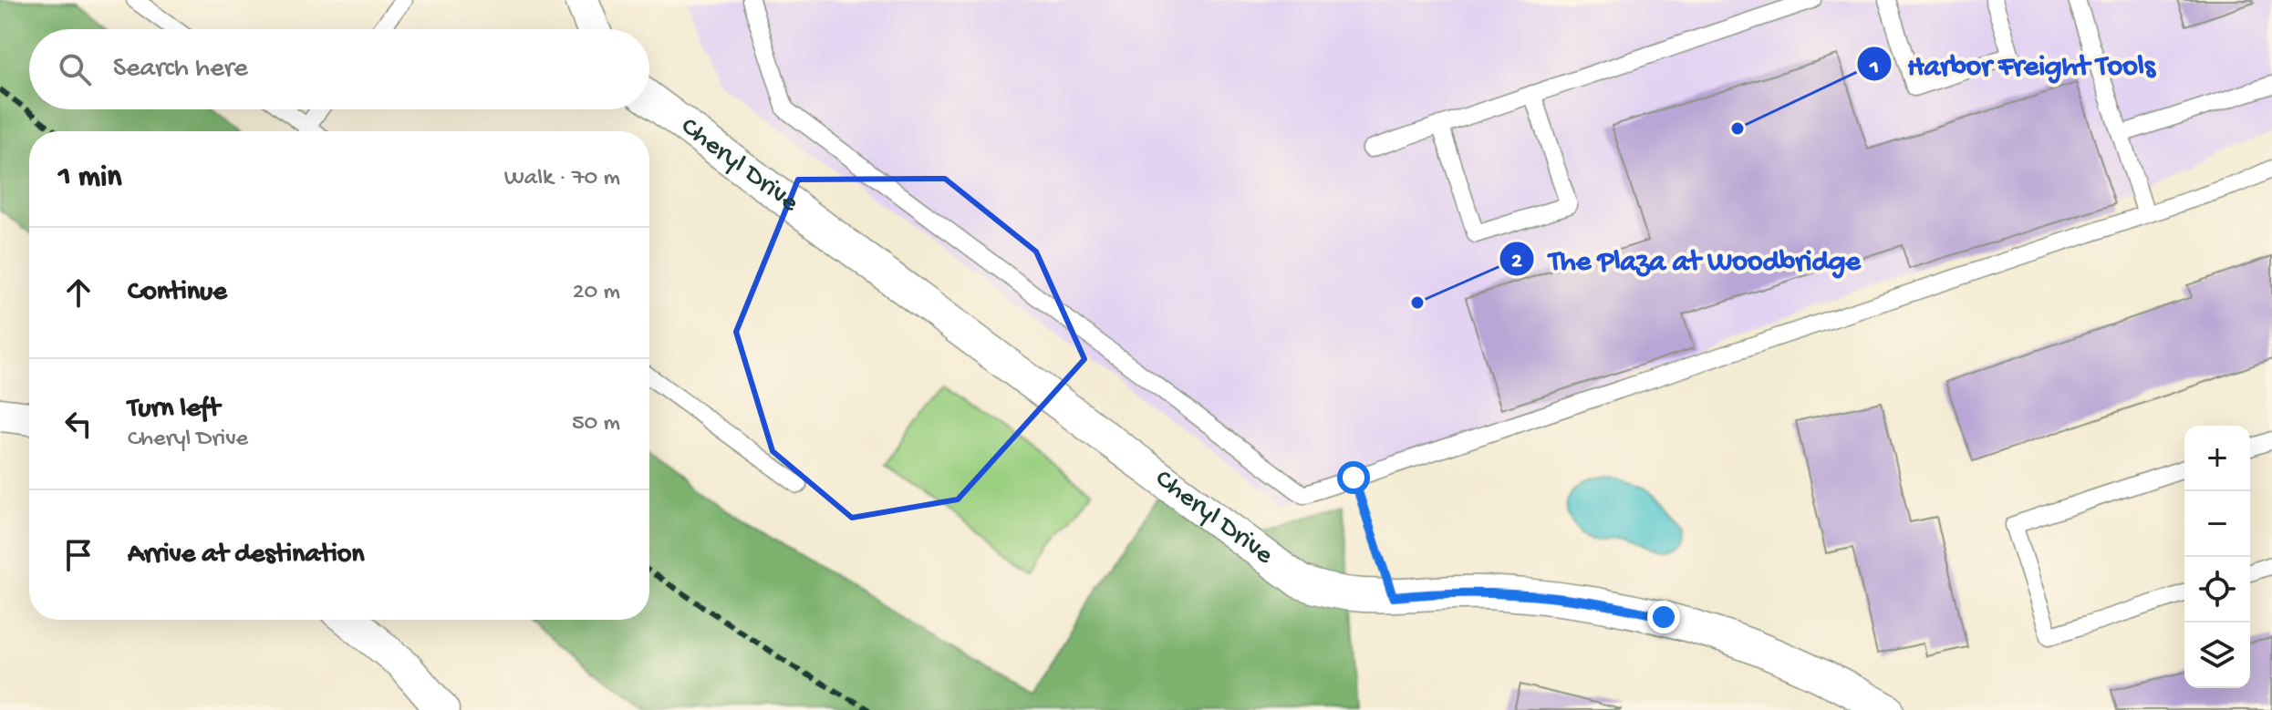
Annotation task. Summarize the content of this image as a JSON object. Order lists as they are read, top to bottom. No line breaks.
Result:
{"streets":{"street":["Cheryl Drive"]},"places":["Harbor Freight Tools","The Plaza at Woodbridge"],"page":{"search":"Search here","heading":["1 min","Walk · 70 m"],"list":[["Continue","20 m"],["Turn left","Cheryl Drive","50 m"],"Arrive at destination"],"map_buttons":["+","−"]}}
